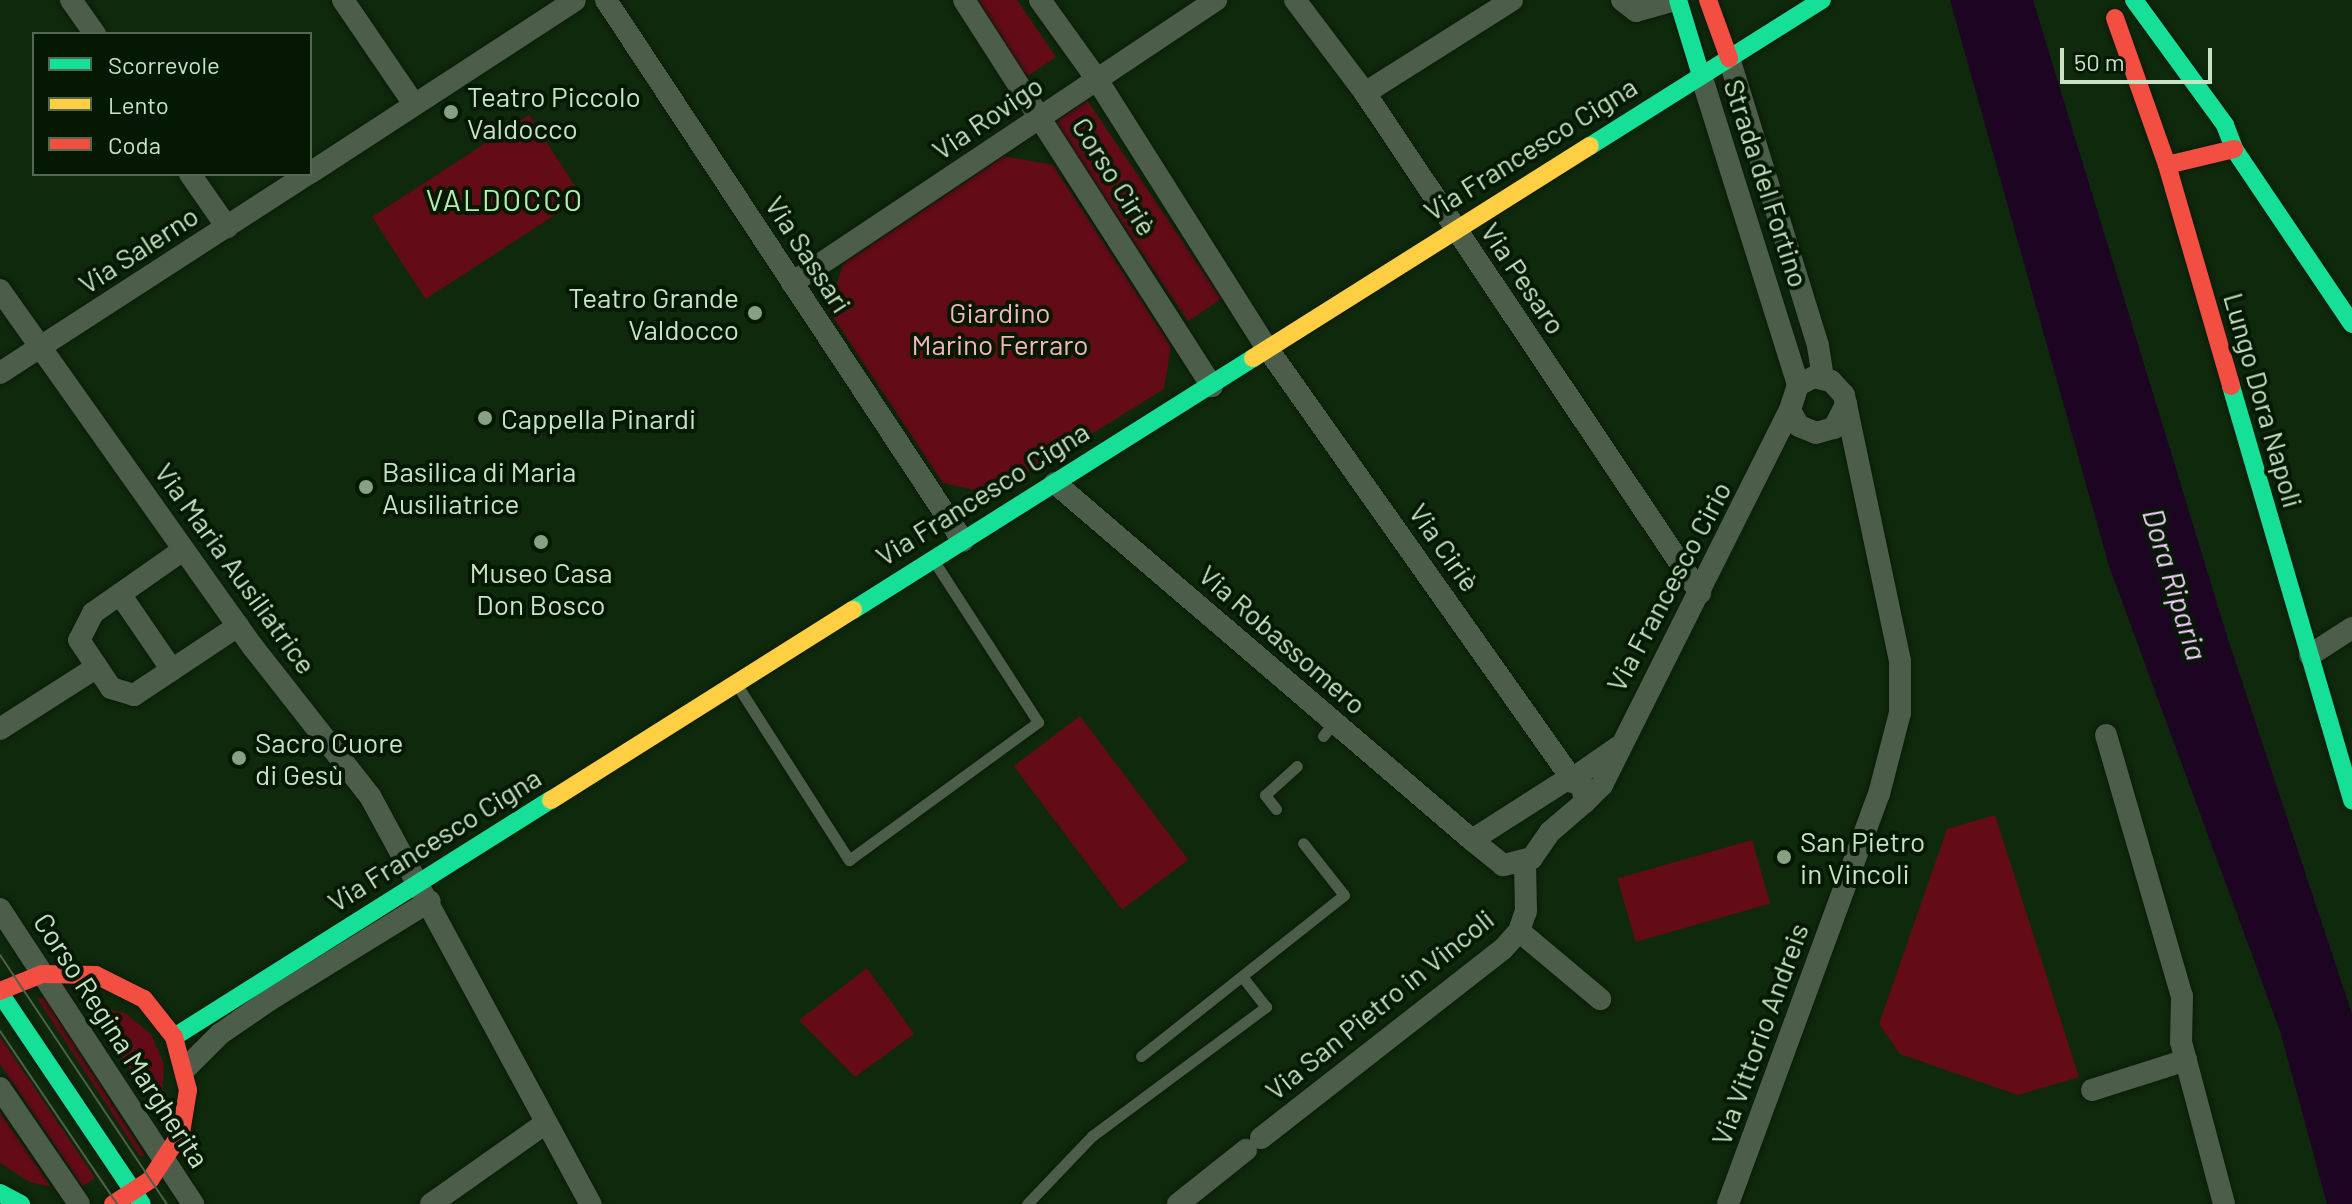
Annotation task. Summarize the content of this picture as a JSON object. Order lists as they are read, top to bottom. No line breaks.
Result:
{"streets":{"street":["Via Rovigo","Via Francesco Cigna","Corso Ciriè","Strada del Fortino","Via Salerno","Via Sassari","Via Pesaro","Lungo Dora Napoli","Via Ciriè","Via Maria Ausiliatrice","Via Francesco Cirio","Via Robassomero","Via San Pietro in Vincoli","Via Vittorio Andreis","Corso Regina Margherita"]},"crossings":[["Via Rovigo","Corso Ciriè"],["Via Rovigo","Via Sassari"],["Via Francesco Cigna","Corso Ciriè"],["Via Francesco Cigna","Strada del Fortino"],["Via Francesco Cigna","Via Sassari"],["Via Francesco Cigna","Via Pesaro"],["Via Francesco Cigna","Via Ciriè"],["Via Francesco Cigna","Via Maria Ausiliatrice"],["Via Francesco Cigna","Via Robassomero"],["Corso Ciriè","Via Ciriè"],["Strada del Fortino","Via Francesco Cirio"],["Via Salerno","Via Maria Ausiliatrice"],["Via Pesaro","Via Francesco Cirio"],["Via Ciriè","Via Francesco Cirio"],["Via Francesco Cirio","Via Robassomero"],["Via Francesco Cirio","Via San Pietro in Vincoli"],["Via Robassomero","Via San Pietro in Vincoli"]],"districts":["VALDOCCO"],"water":["Dora Riparia"],"parks":["Giardino Marino Ferraro"],"places":["Teatro Piccolo Valdocco","Teatro Grande Valdocco","Cappella Pinardi","Basilica di Maria Ausiliatrice","Museo Casa Don Bosco","Sacro Cuore di Gesù","San Pietro in Vincoli"],"legend":["Scorrevole","Lento","Coda"],"scale_bar":"50 m"}
